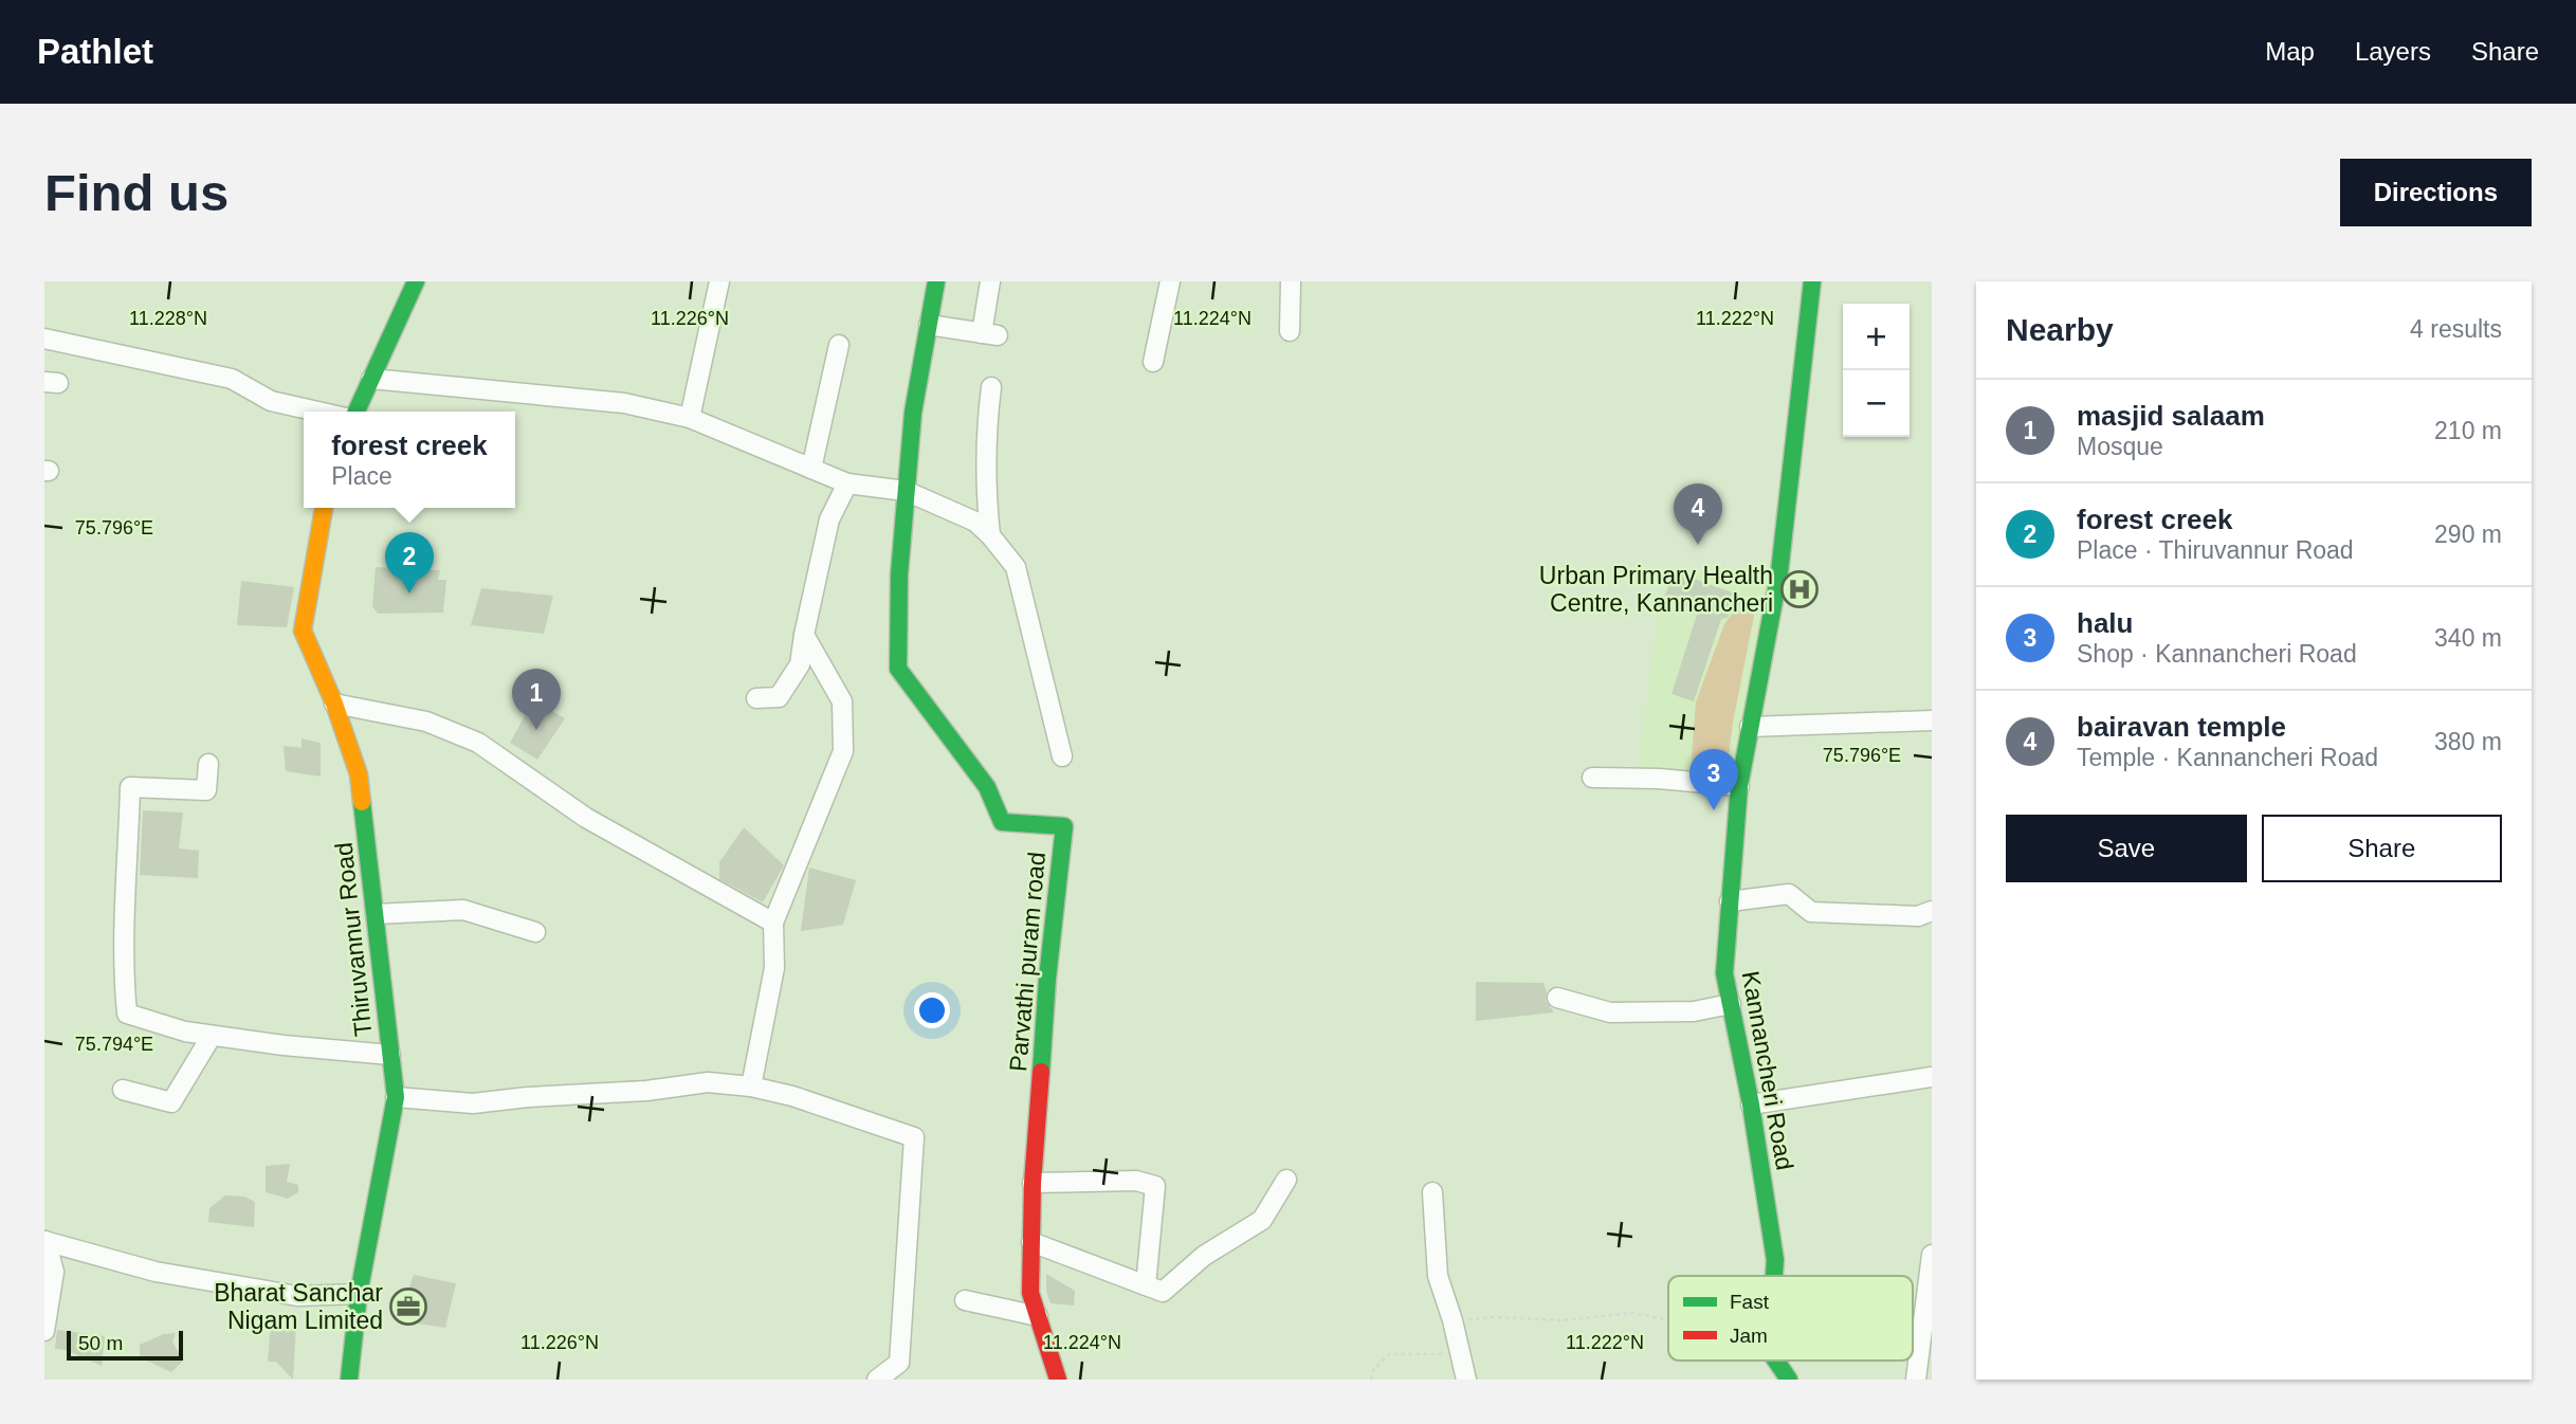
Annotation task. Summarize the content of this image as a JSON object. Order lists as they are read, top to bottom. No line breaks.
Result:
{"streets":{"street":["Thiruvannur Road","Parvathi puram road","Kannancheri Road"]},"places":{"hospital":["Urban Primary Health Centre, Kannancheri"],"office":["Bharat Sanchar Nigam Limited"]},"legend":["Fast","Jam"],"scale_bar":"50 m","page":{"header":"Pathlet","nav":["Map","Layers","Share"],"buttons":["Directions",["Save","Share"]],"title":"Find us","heading":["Nearby","4 results"],"map_buttons":["+","−"],"list":[{"mark":"1","name":"masjid salaam","note":"Mosque","value":"210 m"},{"mark":"2","name":"forest creek","note":"Place · Thiruvannur Road","value":"290 m"},{"mark":"3","name":"halu","note":"Shop · Kannancheri Road","value":"340 m"},{"mark":"4","name":"bairavan temple","note":"Temple · Kannancheri Road","value":"380 m"}],"popup":["forest creek","Place"],"pins":["4","2","1","3"],"scale":"50 m"},"coordinates":["11.228°N","11.226°N","11.224°N","11.222°N","75.796°E","75.794°E"]}
